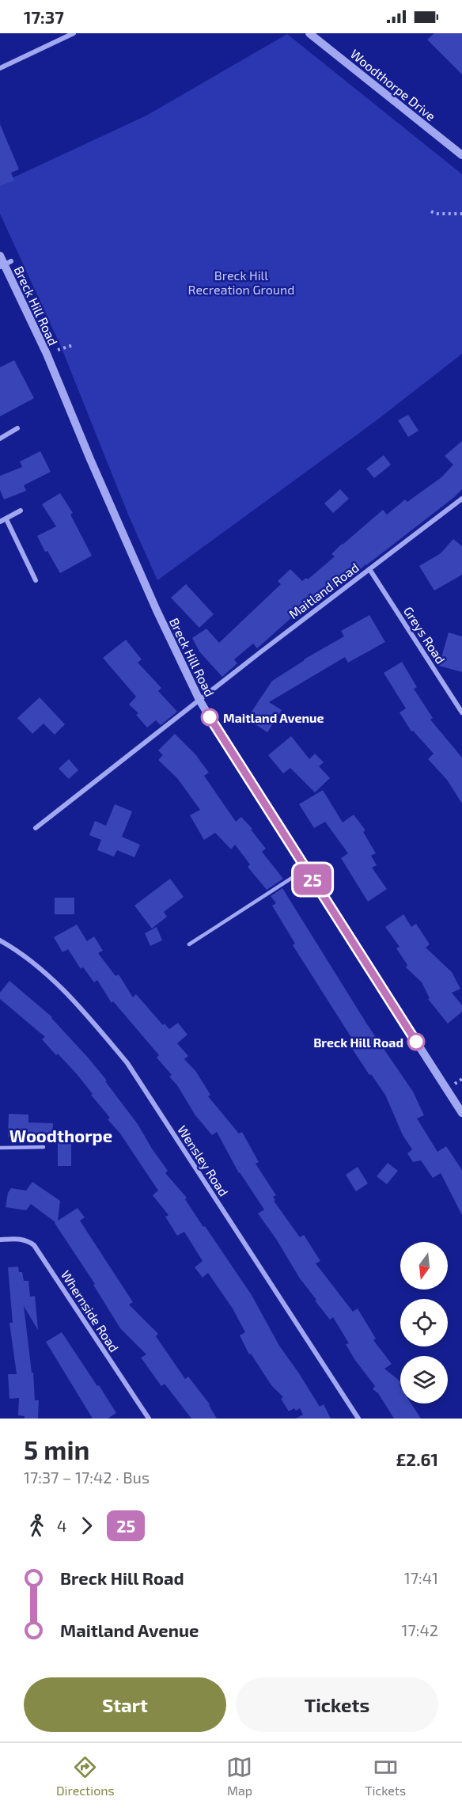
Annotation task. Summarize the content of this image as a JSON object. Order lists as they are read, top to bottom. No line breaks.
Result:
{"streets":{"street":["Woodthorpe Drive","Breck Hill Road","Maitland Road","Greys Road","Wensley Road","Whernside Road"]},"crossings":[["Breck Hill Road","Maitland Road"],["Maitland Road","Greys Road"]],"districts":["Woodthorpe"],"parks":["Breck Hill Recreation Ground"],"places":["Maitland Avenue","Breck Hill Road"],"lines":["bus line 25"],"north":"bottom","page":{"status":"17:37","on_map":"25","heading":["5 min","17:37 – 17:42 · Bus","£2.61"],"legs":["4","25"],"list":[{"name":"Breck Hill Road","value":"17:41"},{"name":"Maitland Avenue","value":"17:42"}],"buttons":["Start","Tickets"],"tabs":["Directions","Map","Tickets"]}}
